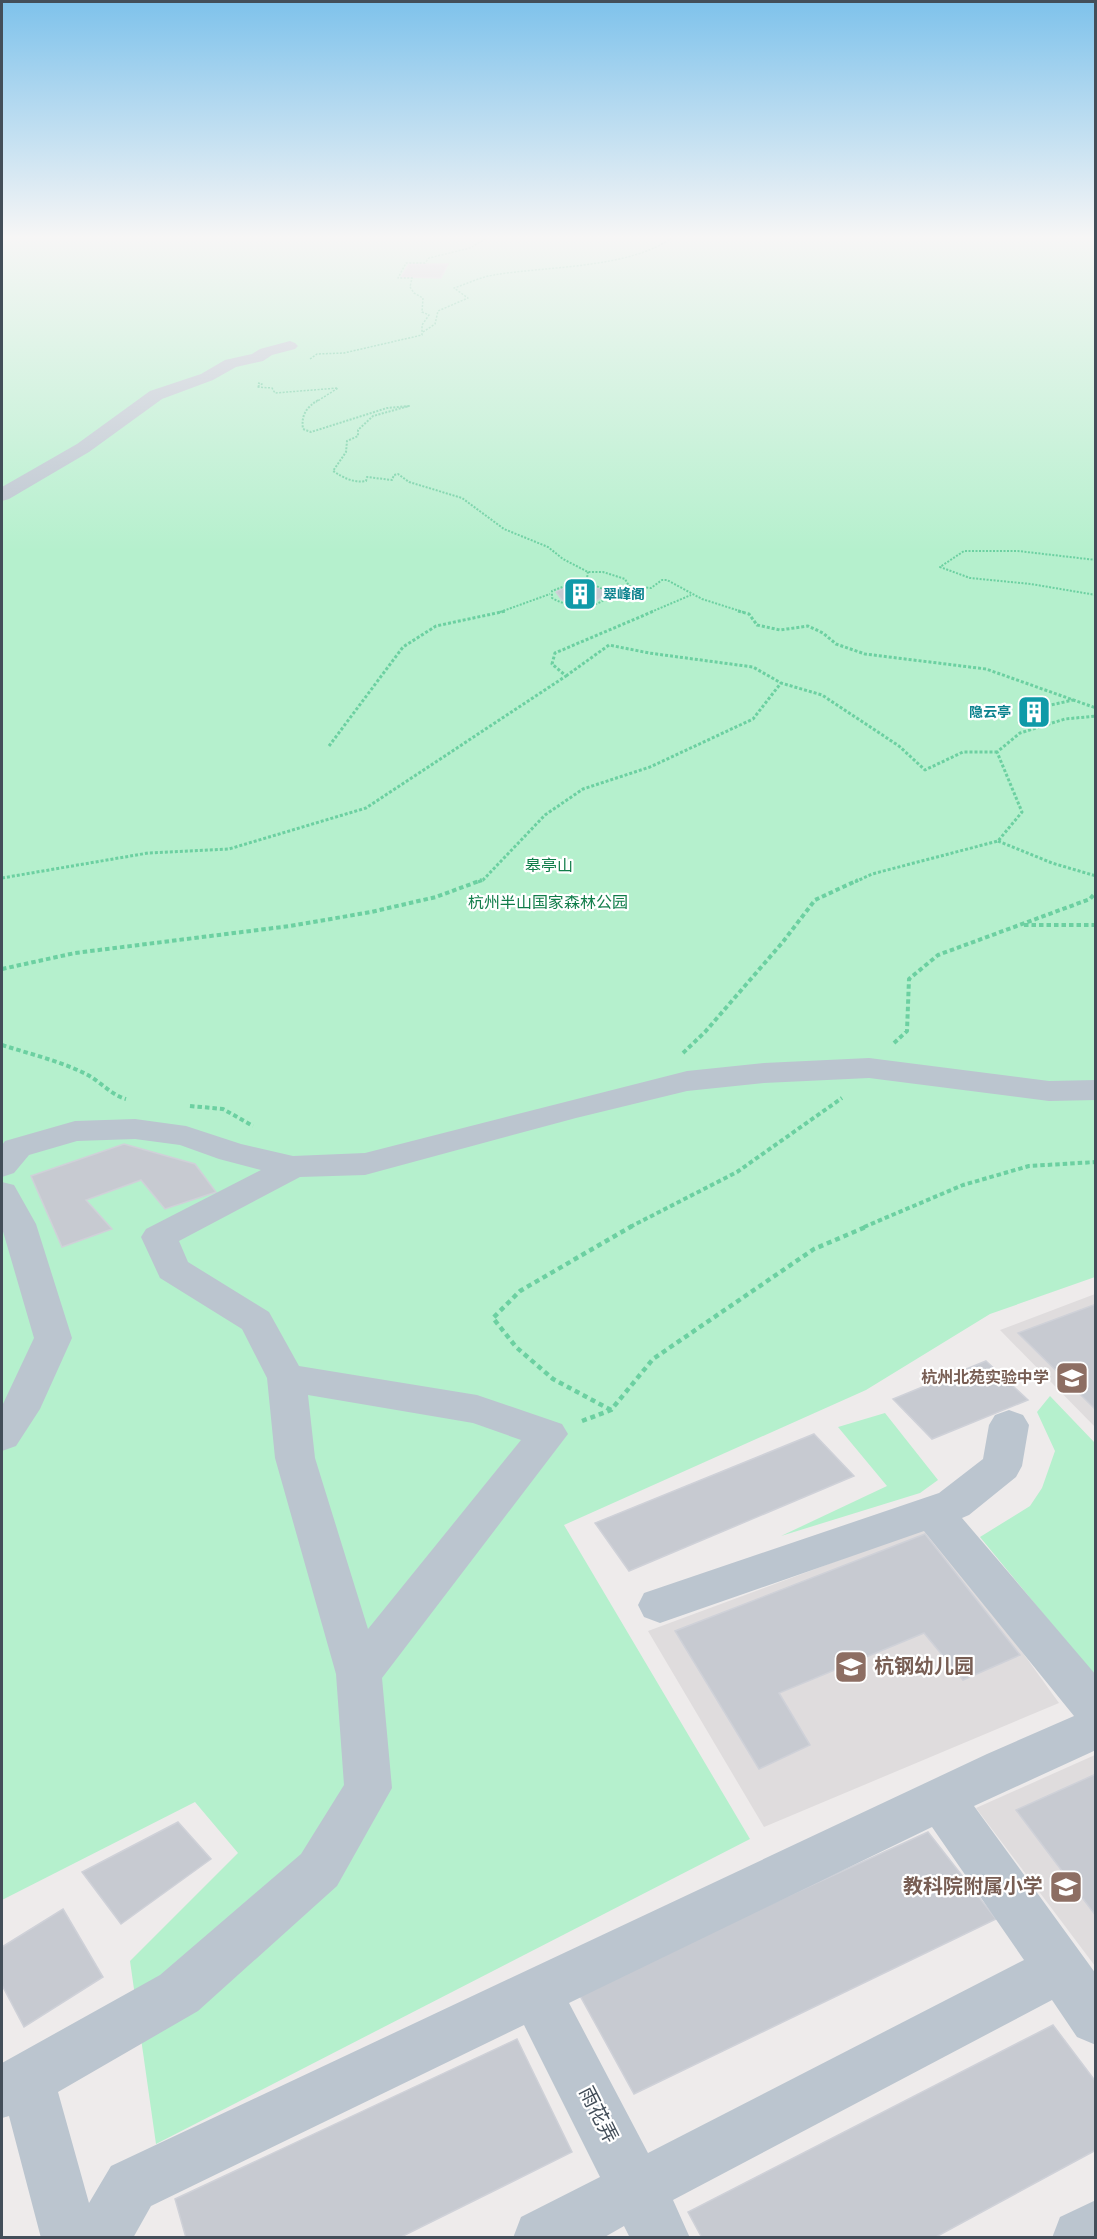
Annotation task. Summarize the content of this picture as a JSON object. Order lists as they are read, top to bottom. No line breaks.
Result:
{"streets":{"street":["雨花弄"]},"parks":["皋亭山","杭州半山国家森林公园"],"places":{"building":["翠峰阁","隐云亭"],"school or university":["杭州北苑实验中学","杭钢幼儿园","教科院附属小学"]}}
